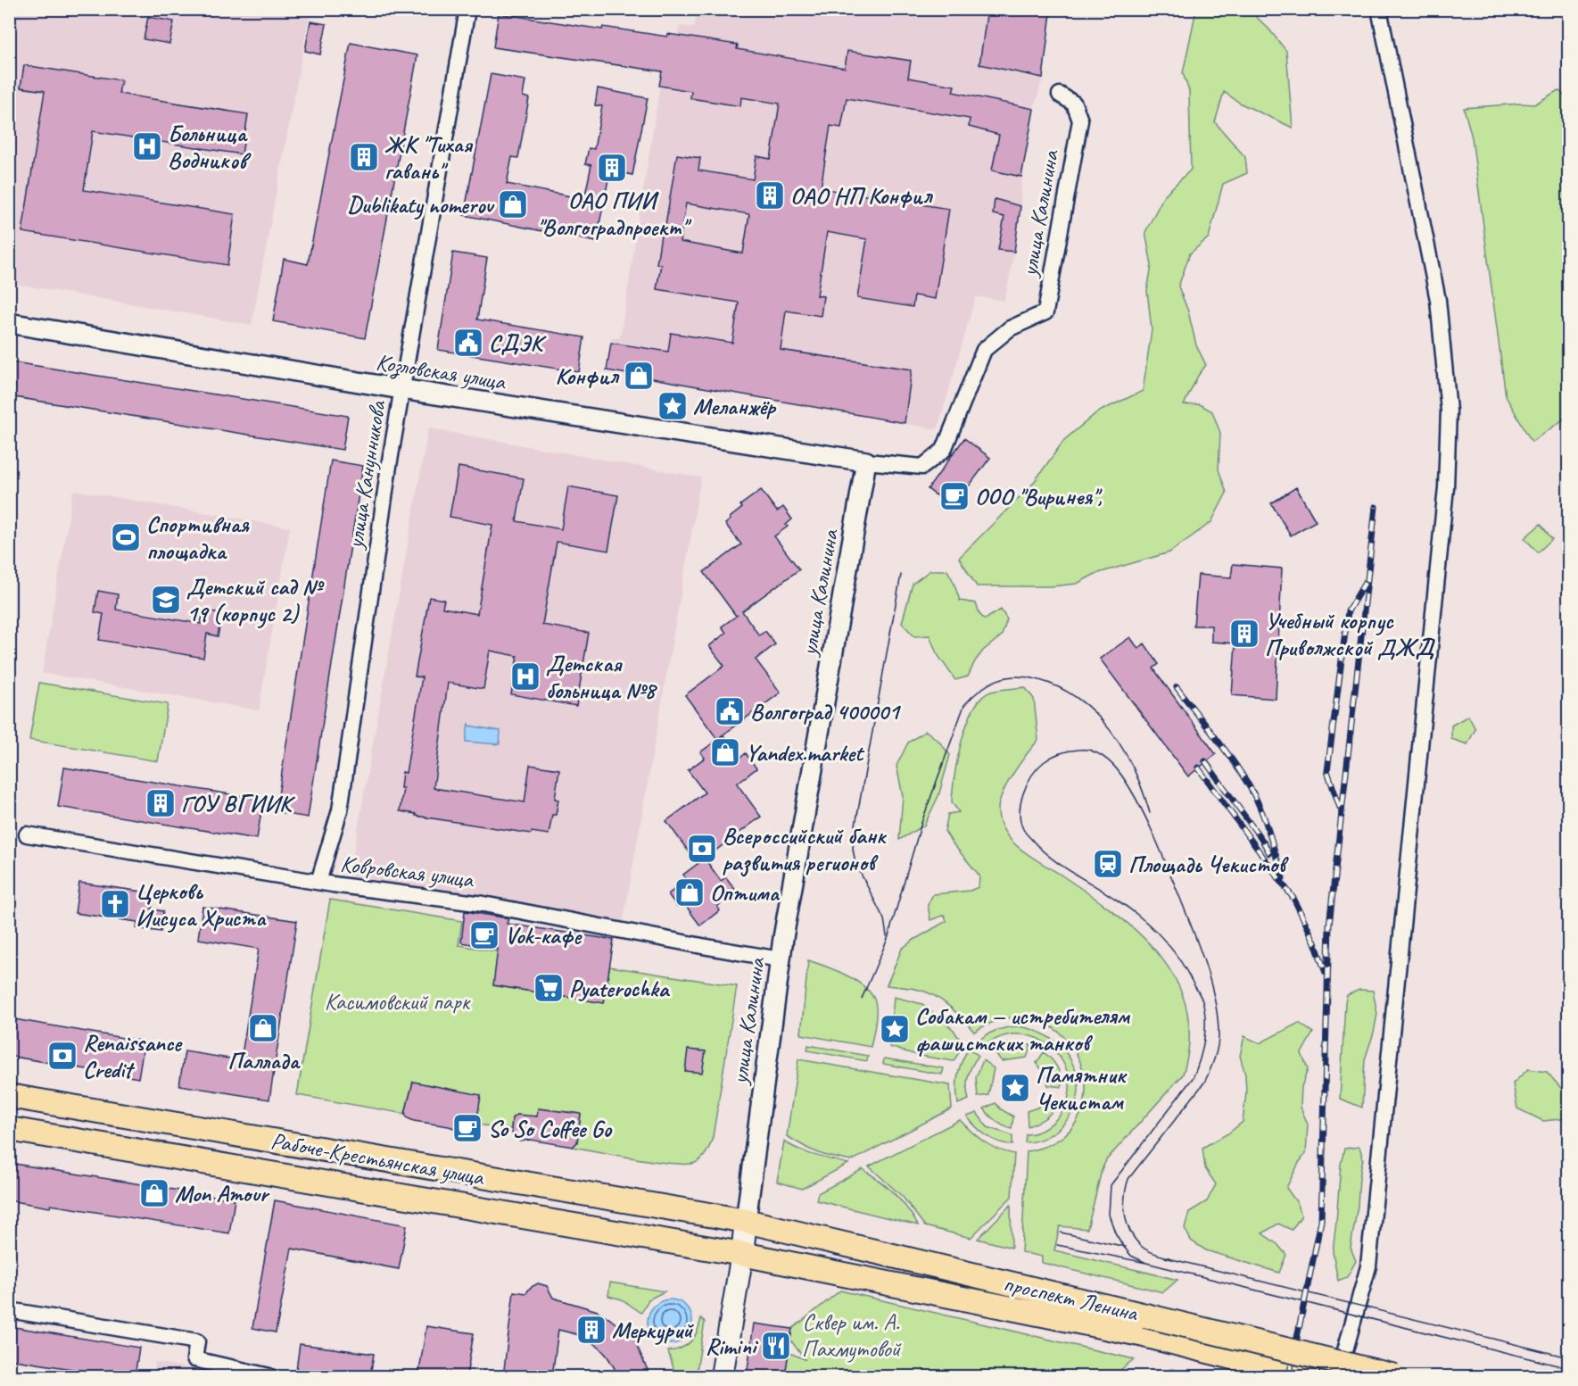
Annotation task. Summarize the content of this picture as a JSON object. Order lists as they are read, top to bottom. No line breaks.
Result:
{"streets":{"main road":["Рабоче-Крестьянская улица","проспект Ленина"],"street":["улица Калинина","Козловская улица","улица Канунникова","Ковровская улица"]},"crossings":[["улица Калинина","Козловская улица"],["улица Калинина","Ковровская улица"],["улица Калинина","Рабоче-Крестьянская улица"],["улица Калинина","проспект Ленина"],["Козловская улица","улица Канунникова"],["улица Канунникова","Ковровская улица"],["Рабоче-Крестьянская улица","проспект Ленина"]],"parks":["Касимовский парк","Сквер им. А. Пахмутовой"],"places":{"hospital":["Больница Водников","Детская больница №8"],"building":["ЖК \"Тихая гавань\"","ОАО ПИИ \"Волгоградпроект\"","ОАО НП Конфил","Учебный корпус Приволжской ДЖД","ГОУ ВГИИК","Меркурий"],"shop":["Dublikaty nomerov","Конфил","Yandex.market","Оптима","Паллада","Mon Amour"],"public building":["СДЭК","Волгоград 400001"],"place":["Меланжёр","Собакам — истребителям фашистских танков","Памятник Чекистам"],"cafe":["ООО \"Виринея\",","Vok-кафе","So So Coffee Go"],"sports":["Спортивная площадка"],"school or university":["Детский сад № 19 (корпус 2)"],"bank":["Всероссийский банк развития регионов","Renaissance Credit"],"station":["Площадь Чекистов"],"church":["Церковь Иисуса Христа"],"supermarket":["Pyaterochka"],"restaurant":["Rimini"]}}
